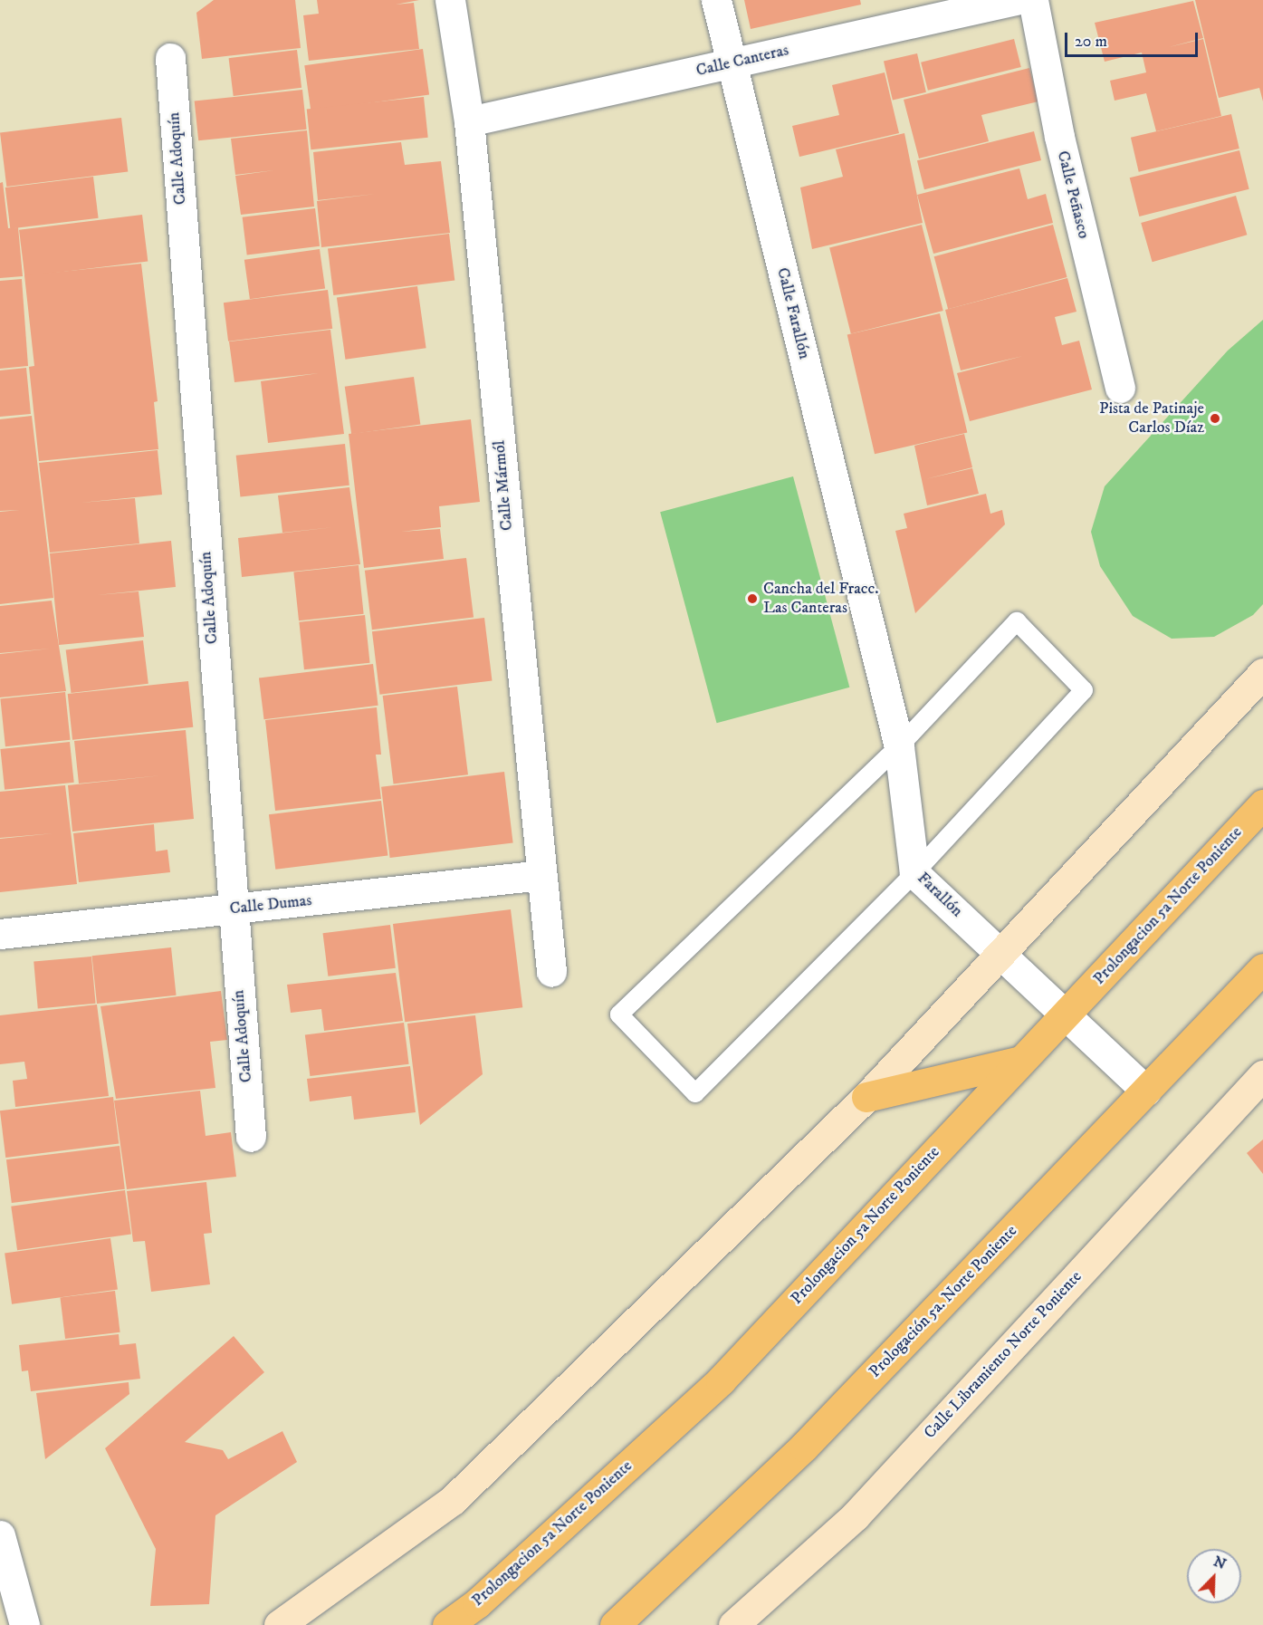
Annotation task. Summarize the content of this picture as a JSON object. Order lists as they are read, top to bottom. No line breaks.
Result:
{"streets":{"main road":["Prolongacion 5a Norte Poniente","Prologación 5a. Norte Poniente"],"street":["Calle Canteras","Calle Adoquín","Calle Peñasco","Calle Farallón","Calle Mármól","Farallón","Calle Dumas","Calle Libramiento Norte Poniente"]},"crossings":[["Calle Canteras","Calle Farallón"],["Calle Canteras","Calle Mármól"],["Calle Adoquín","Calle Dumas"],["Calle Farallón","Farallón"],["Calle Mármól","Calle Dumas"],["Farallón","Prolongacion 5a Norte Poniente"],["Farallón","Prologación 5a. Norte Poniente"]],"places":["Pista de Patinaje Carlos Díaz","Cancha del Fracc. Las Canteras"],"scale_bar":"20 m","north":"top right"}
